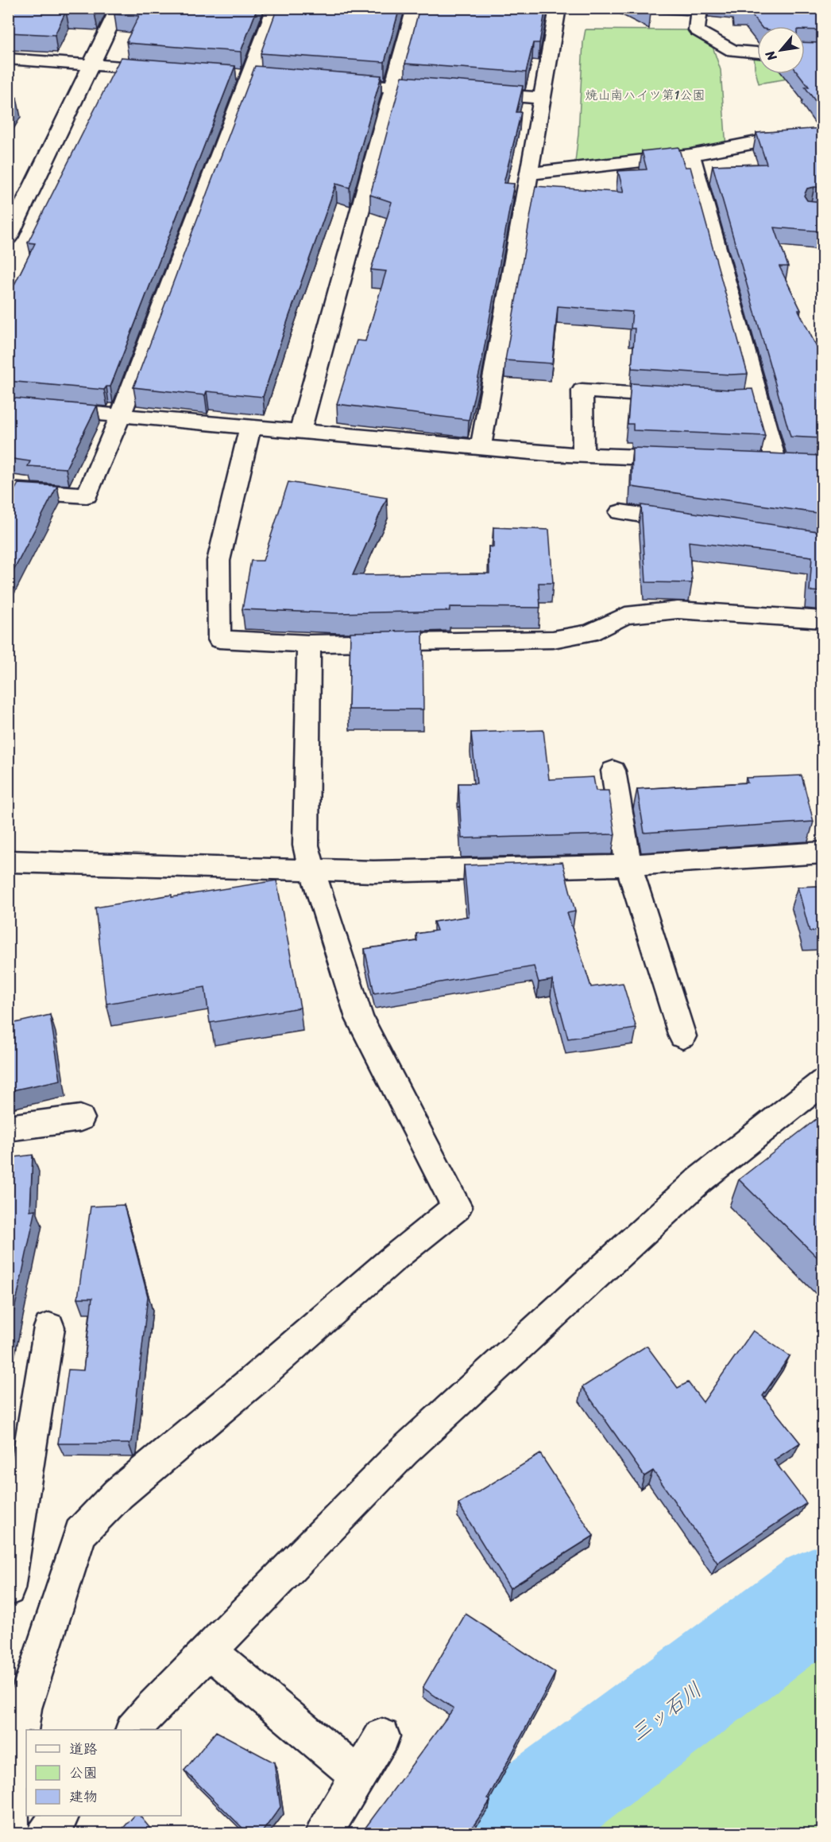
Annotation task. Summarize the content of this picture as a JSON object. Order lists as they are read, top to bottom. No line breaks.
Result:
{"water":["三ッ石川"],"parks":["焼山南ハイツ第1公園"],"legend":["道路","公園","建物"],"north":"bottom left"}
